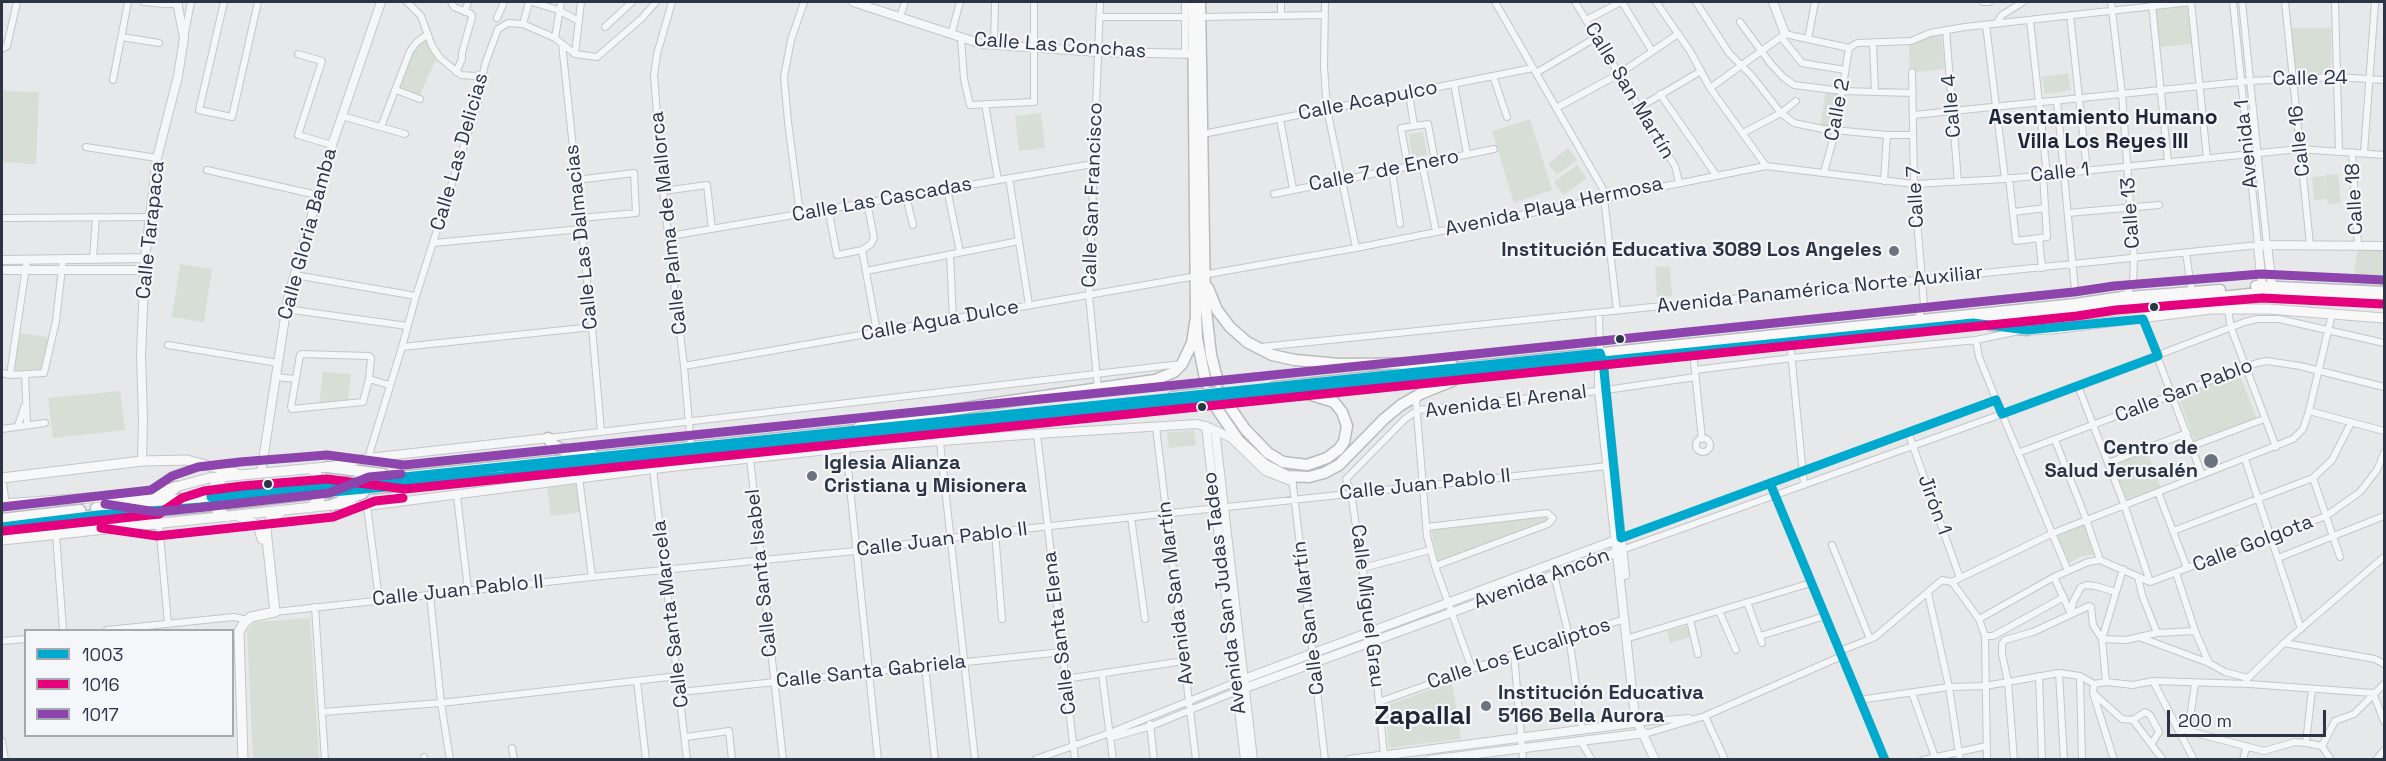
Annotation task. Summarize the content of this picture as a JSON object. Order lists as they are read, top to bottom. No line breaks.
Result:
{"streets":{"street":["Calle Las Conchas","Calle 24","Calle San Martín","Calle Acapulco","Calle 4","Calle 2","Calle 16","Avenida 1","Calle Las Delicias","Calle 7 de Enero","Calle 1","Calle San Francisco","Calle 7","Calle 18","Calle Las Cascadas","Avenida Playa Hermosa","Calle 13","Calle Palma de Mallorca","Calle Tarapaca","Calle Gloria Bamba","Calle Las Dalmacias","Avenida Panamérica Norte Auxiliar","Calle Agua Dulce","Calle San Pablo","Avenida El Arenal","Calle Juan Pablo II","Jirón 1","Calle Golgota","Calle Santa Isabel","Avenida Ancón","Avenida San Martín","Avenida San Judas Tadeo","Calle Miguel Grau","Calle Santa Marcela","Calle Santa Elena","Calle Los Eucaliptos","Calle Santa Gabriela"]},"crossings":[["Calle Las Conchas","Calle San Francisco"],["Calle 24","Calle 4"],["Calle 24","Calle 16"],["Calle 24","Avenida 1"],["Calle 24","Calle 7"],["Calle 24","Calle 18"],["Calle 24","Calle 13"],["Calle San Martín","Calle Acapulco"],["Calle San Martín","Avenida Playa Hermosa"],["Calle San Martín","Calle Juan Pablo II"],["Calle San Martín","Avenida Ancón"],["Calle 4","Calle 1"],["Calle 2","Avenida Playa Hermosa"],["Calle 16","Calle 1"],["Calle 16","Avenida Panamérica Norte Auxiliar"],["Avenida 1","Calle 1"],["Avenida 1","Avenida Panamérica Norte Auxiliar"],["Calle 1","Calle 7"],["Calle 1","Calle 18"],["Calle 1","Avenida Playa Hermosa"],["Calle 1","Calle 13"],["Calle San Francisco","Calle Las Cascadas"],["Calle San Francisco","Calle Agua Dulce"],["Calle 7","Avenida Playa Hermosa"],["Calle 7","Avenida Panamérica Norte Auxiliar"],["Calle 18","Avenida Panamérica Norte Auxiliar"],["Calle Las Cascadas","Calle Palma de Mallorca"],["Avenida Playa Hermosa","Calle Agua Dulce"],["Calle 13","Avenida Panamérica Norte Auxiliar"],["Calle Palma de Mallorca","Calle Agua Dulce"],["Avenida El Arenal","Calle Juan Pablo II"],["Avenida El Arenal","Calle Miguel Grau"],["Calle Juan Pablo II","Calle Santa Isabel"],["Calle Juan Pablo II","Avenida San Martín"],["Calle Juan Pablo II","Avenida San Judas Tadeo"],["Calle Juan Pablo II","Calle Miguel Grau"],["Calle Juan Pablo II","Calle Santa Marcela"],["Calle Juan Pablo II","Calle Santa Elena"],["Jirón 1","Avenida Ancón"],["Calle Santa Isabel","Calle Santa Gabriela"],["Avenida Ancón","Avenida San Martín"],["Avenida Ancón","Avenida San Judas Tadeo"],["Avenida Ancón","Calle Miguel Grau"],["Avenida Ancón","Calle Santa Elena"],["Calle Miguel Grau","Calle Los Eucaliptos"],["Calle Santa Marcela","Calle Santa Gabriela"],["Calle Santa Elena","Calle Santa Gabriela"]],"districts":["Asentamiento Humano Villa Los Reyes III","Zapallal"],"places":["Institución Educativa 3089 Los Angeles","Centro de Salud Jerusalén","Iglesia Alianza Cristiana y Misionera","Institución Educativa 5166 Bella Aurora"],"lines":["transit line 1017","transit line 1016","transit line 1003"],"legend":["1003","1016","1017"],"scale_bar":"200 m"}
